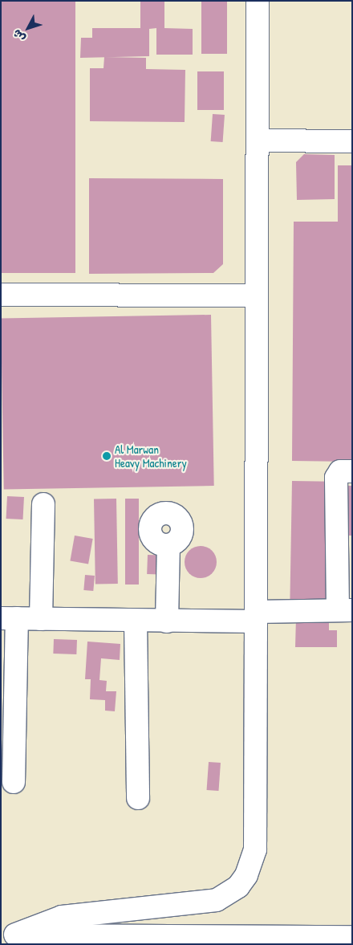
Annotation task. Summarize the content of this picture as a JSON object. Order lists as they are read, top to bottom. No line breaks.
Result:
{"places":["Al Marwan Heavy Machinery"],"north":"bottom left"}
